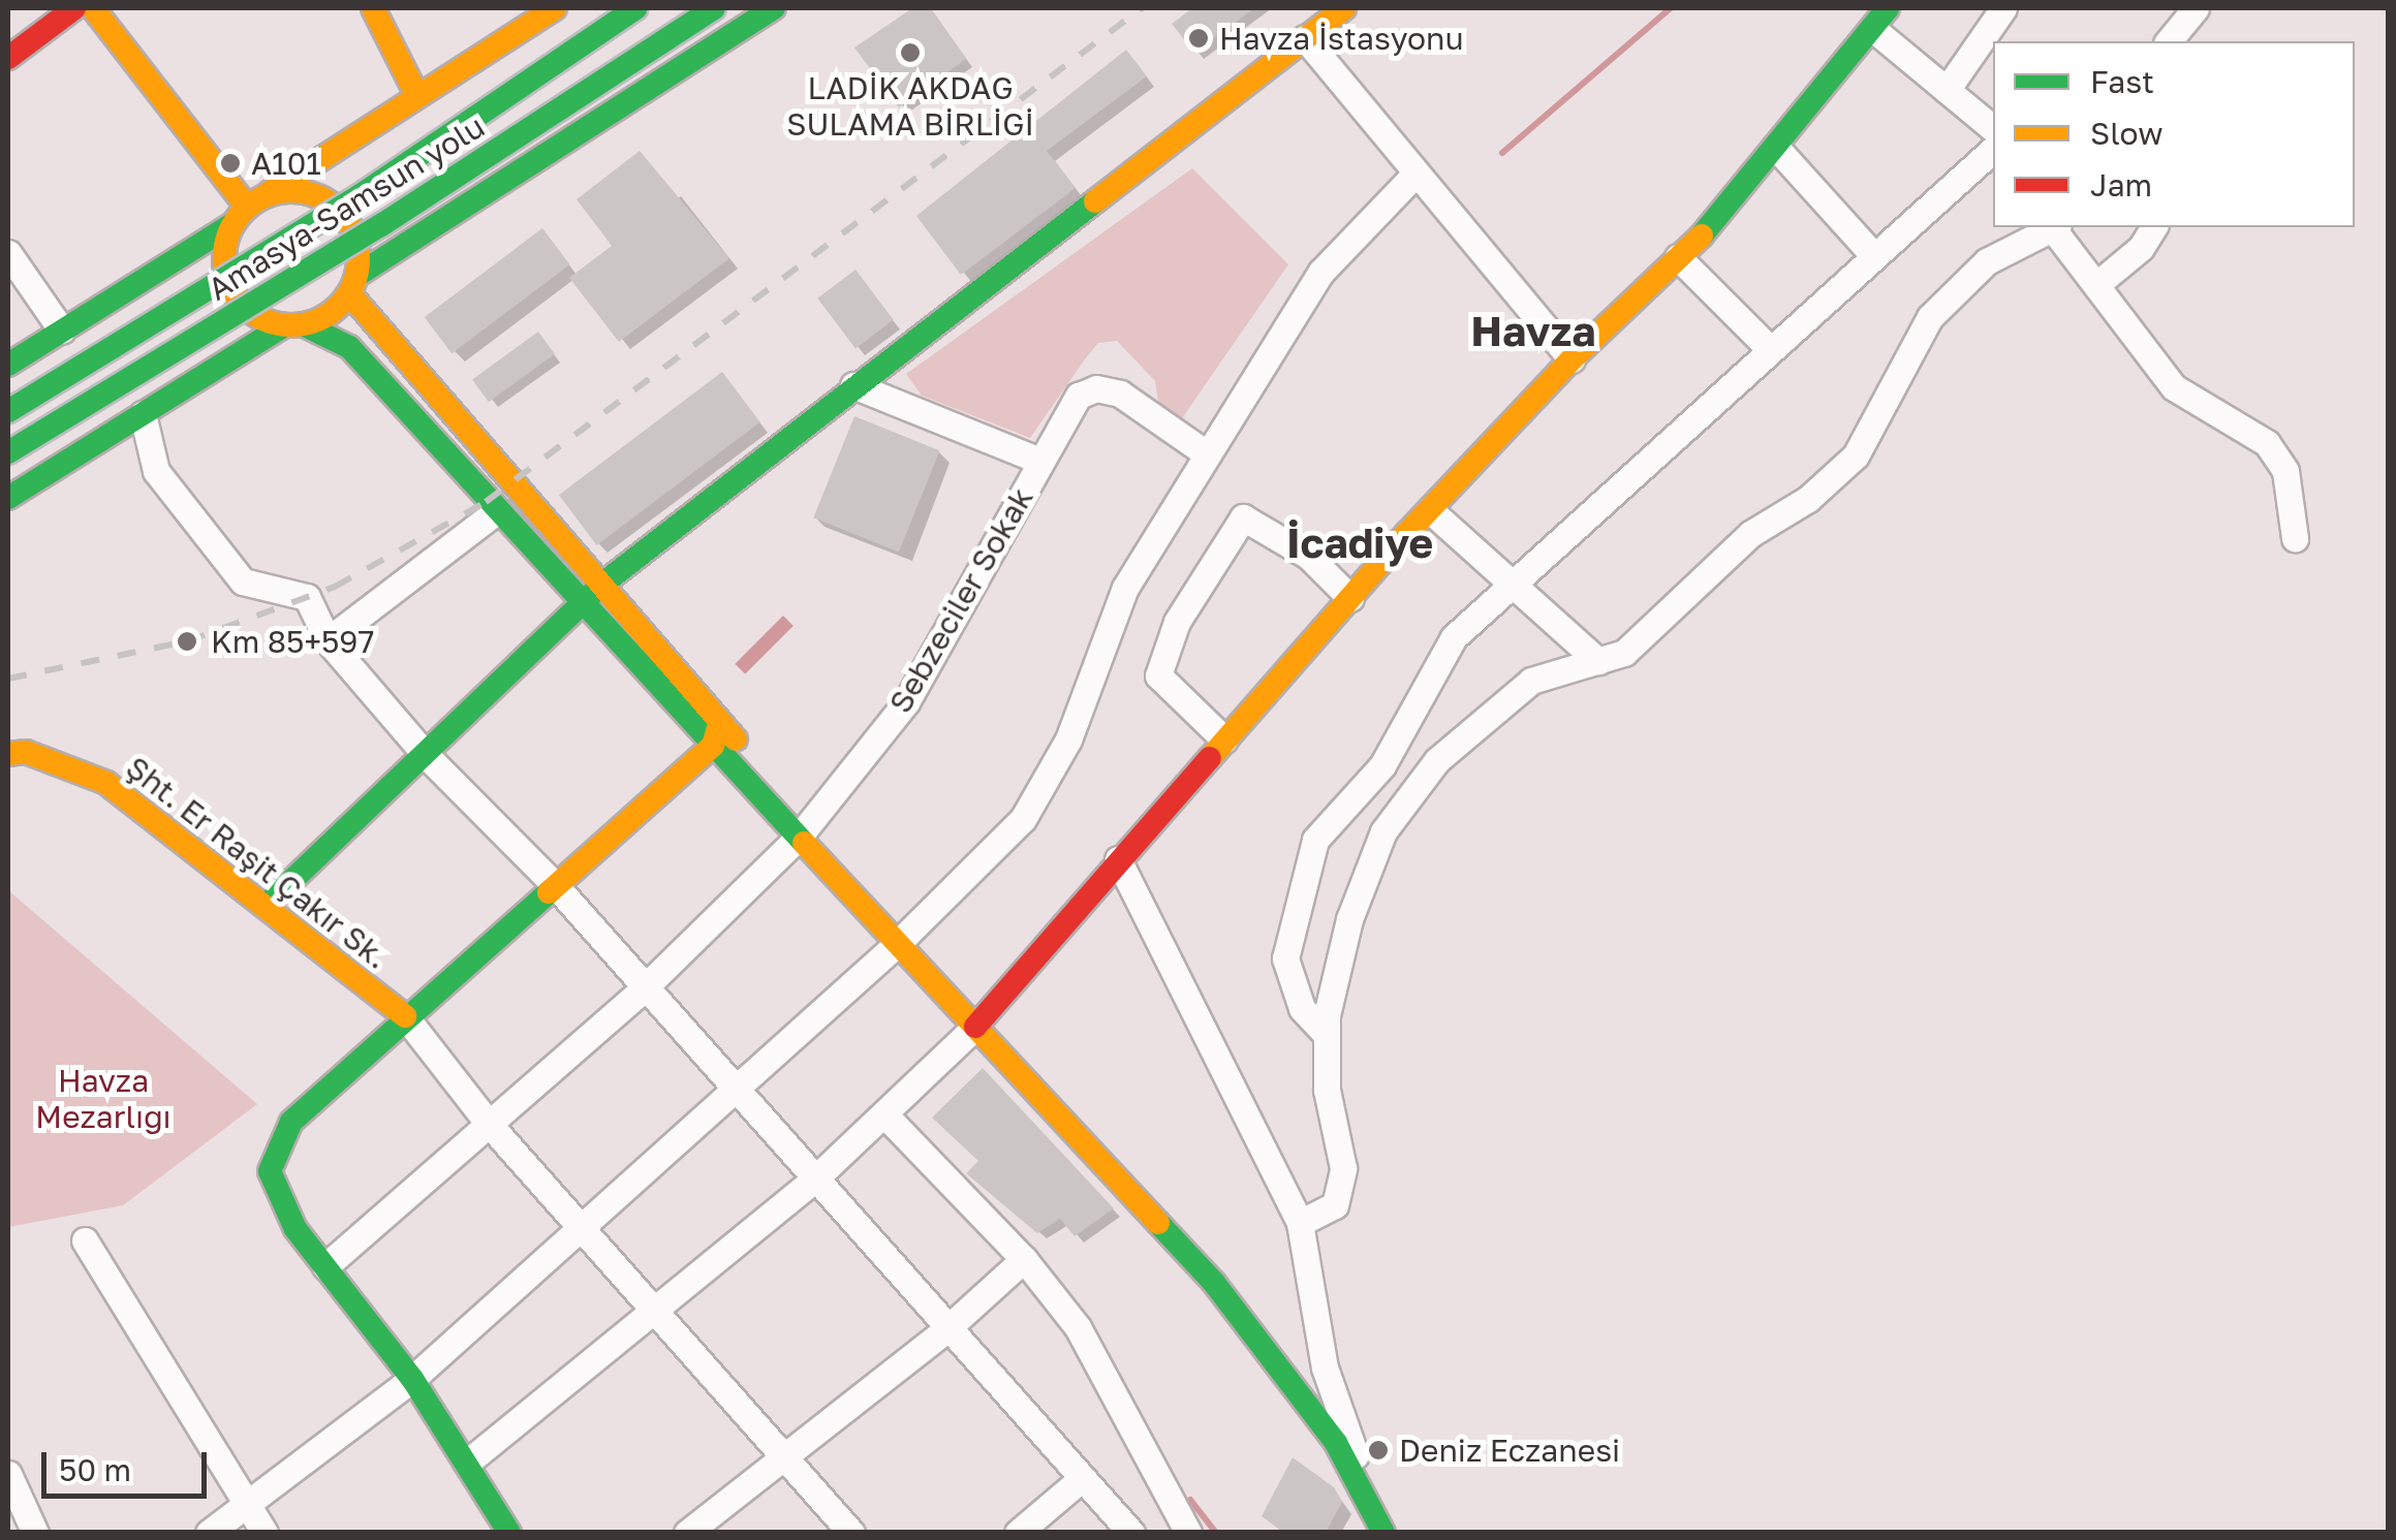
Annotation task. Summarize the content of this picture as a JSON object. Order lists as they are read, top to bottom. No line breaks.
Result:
{"streets":{"main road":["Amasya-Samsun yolu","Şht. Er Raşit Çakır Sk."],"street":["Sebzeciler Sokak"]},"districts":["Havza","İcadiye"],"parks":["Havza Mezarlığı"],"places":["Havza İstasyonu","LADİK AKDAĞ SULAMA BİRLİĞİ","A101","Km 85+597","Deniz Eczanesi"],"legend":["Fast","Slow","Jam"],"scale_bar":"50 m"}
